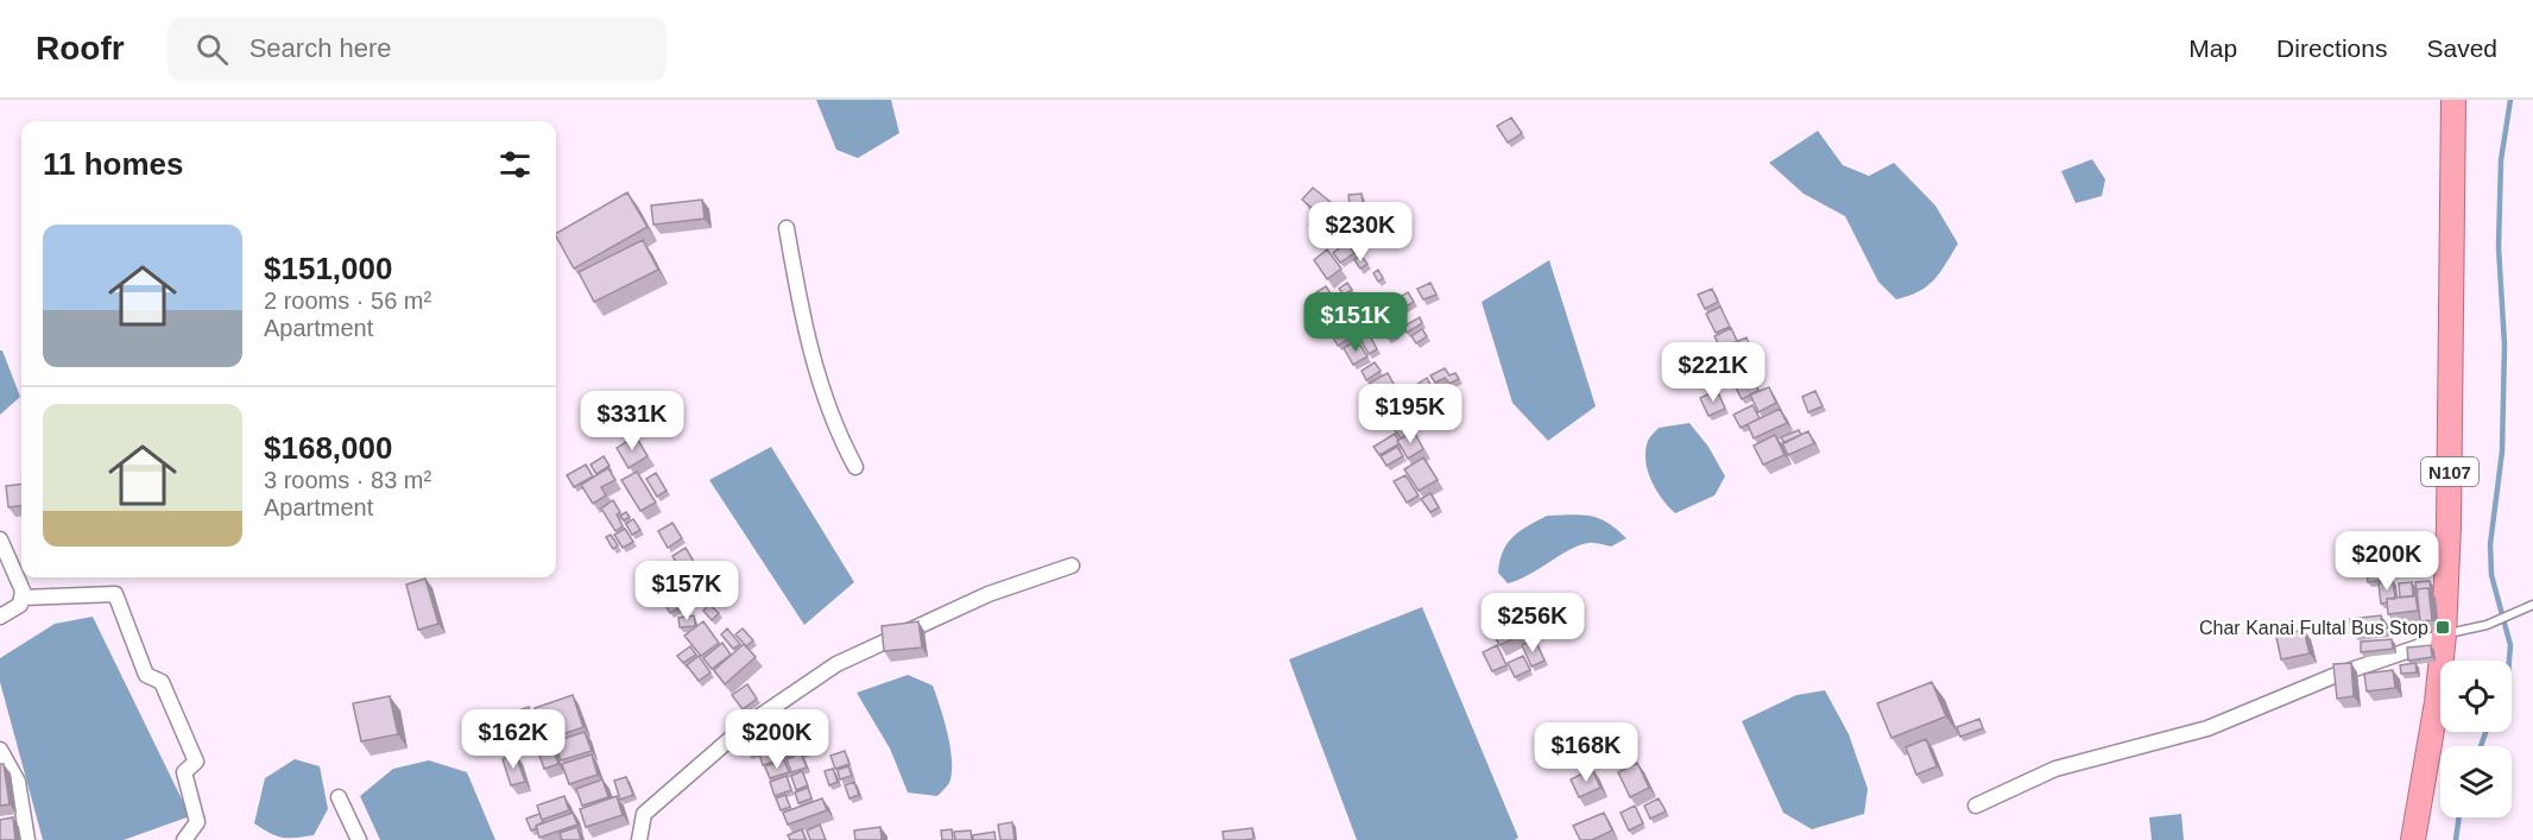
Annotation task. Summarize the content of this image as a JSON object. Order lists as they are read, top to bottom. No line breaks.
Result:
{"streets":{"highway":["N107"]},"places":{"transit":["Char Kanai Fultal Bus Stop"]},"page":{"header":"Roofr","search":"Search here","nav":["Map","Directions","Saved"],"heading":"11 homes","price":["$230K","$151K","$221K","$195K","$331K","$200K","$157K","$256K","$162K","$200K","$168K"],"list":[{"name":"$151,000","note":"2 rooms · 56 m² · Apartment"},{"name":"$168,000","note":"3 rooms · 83 m² · Apartment"}]}}
